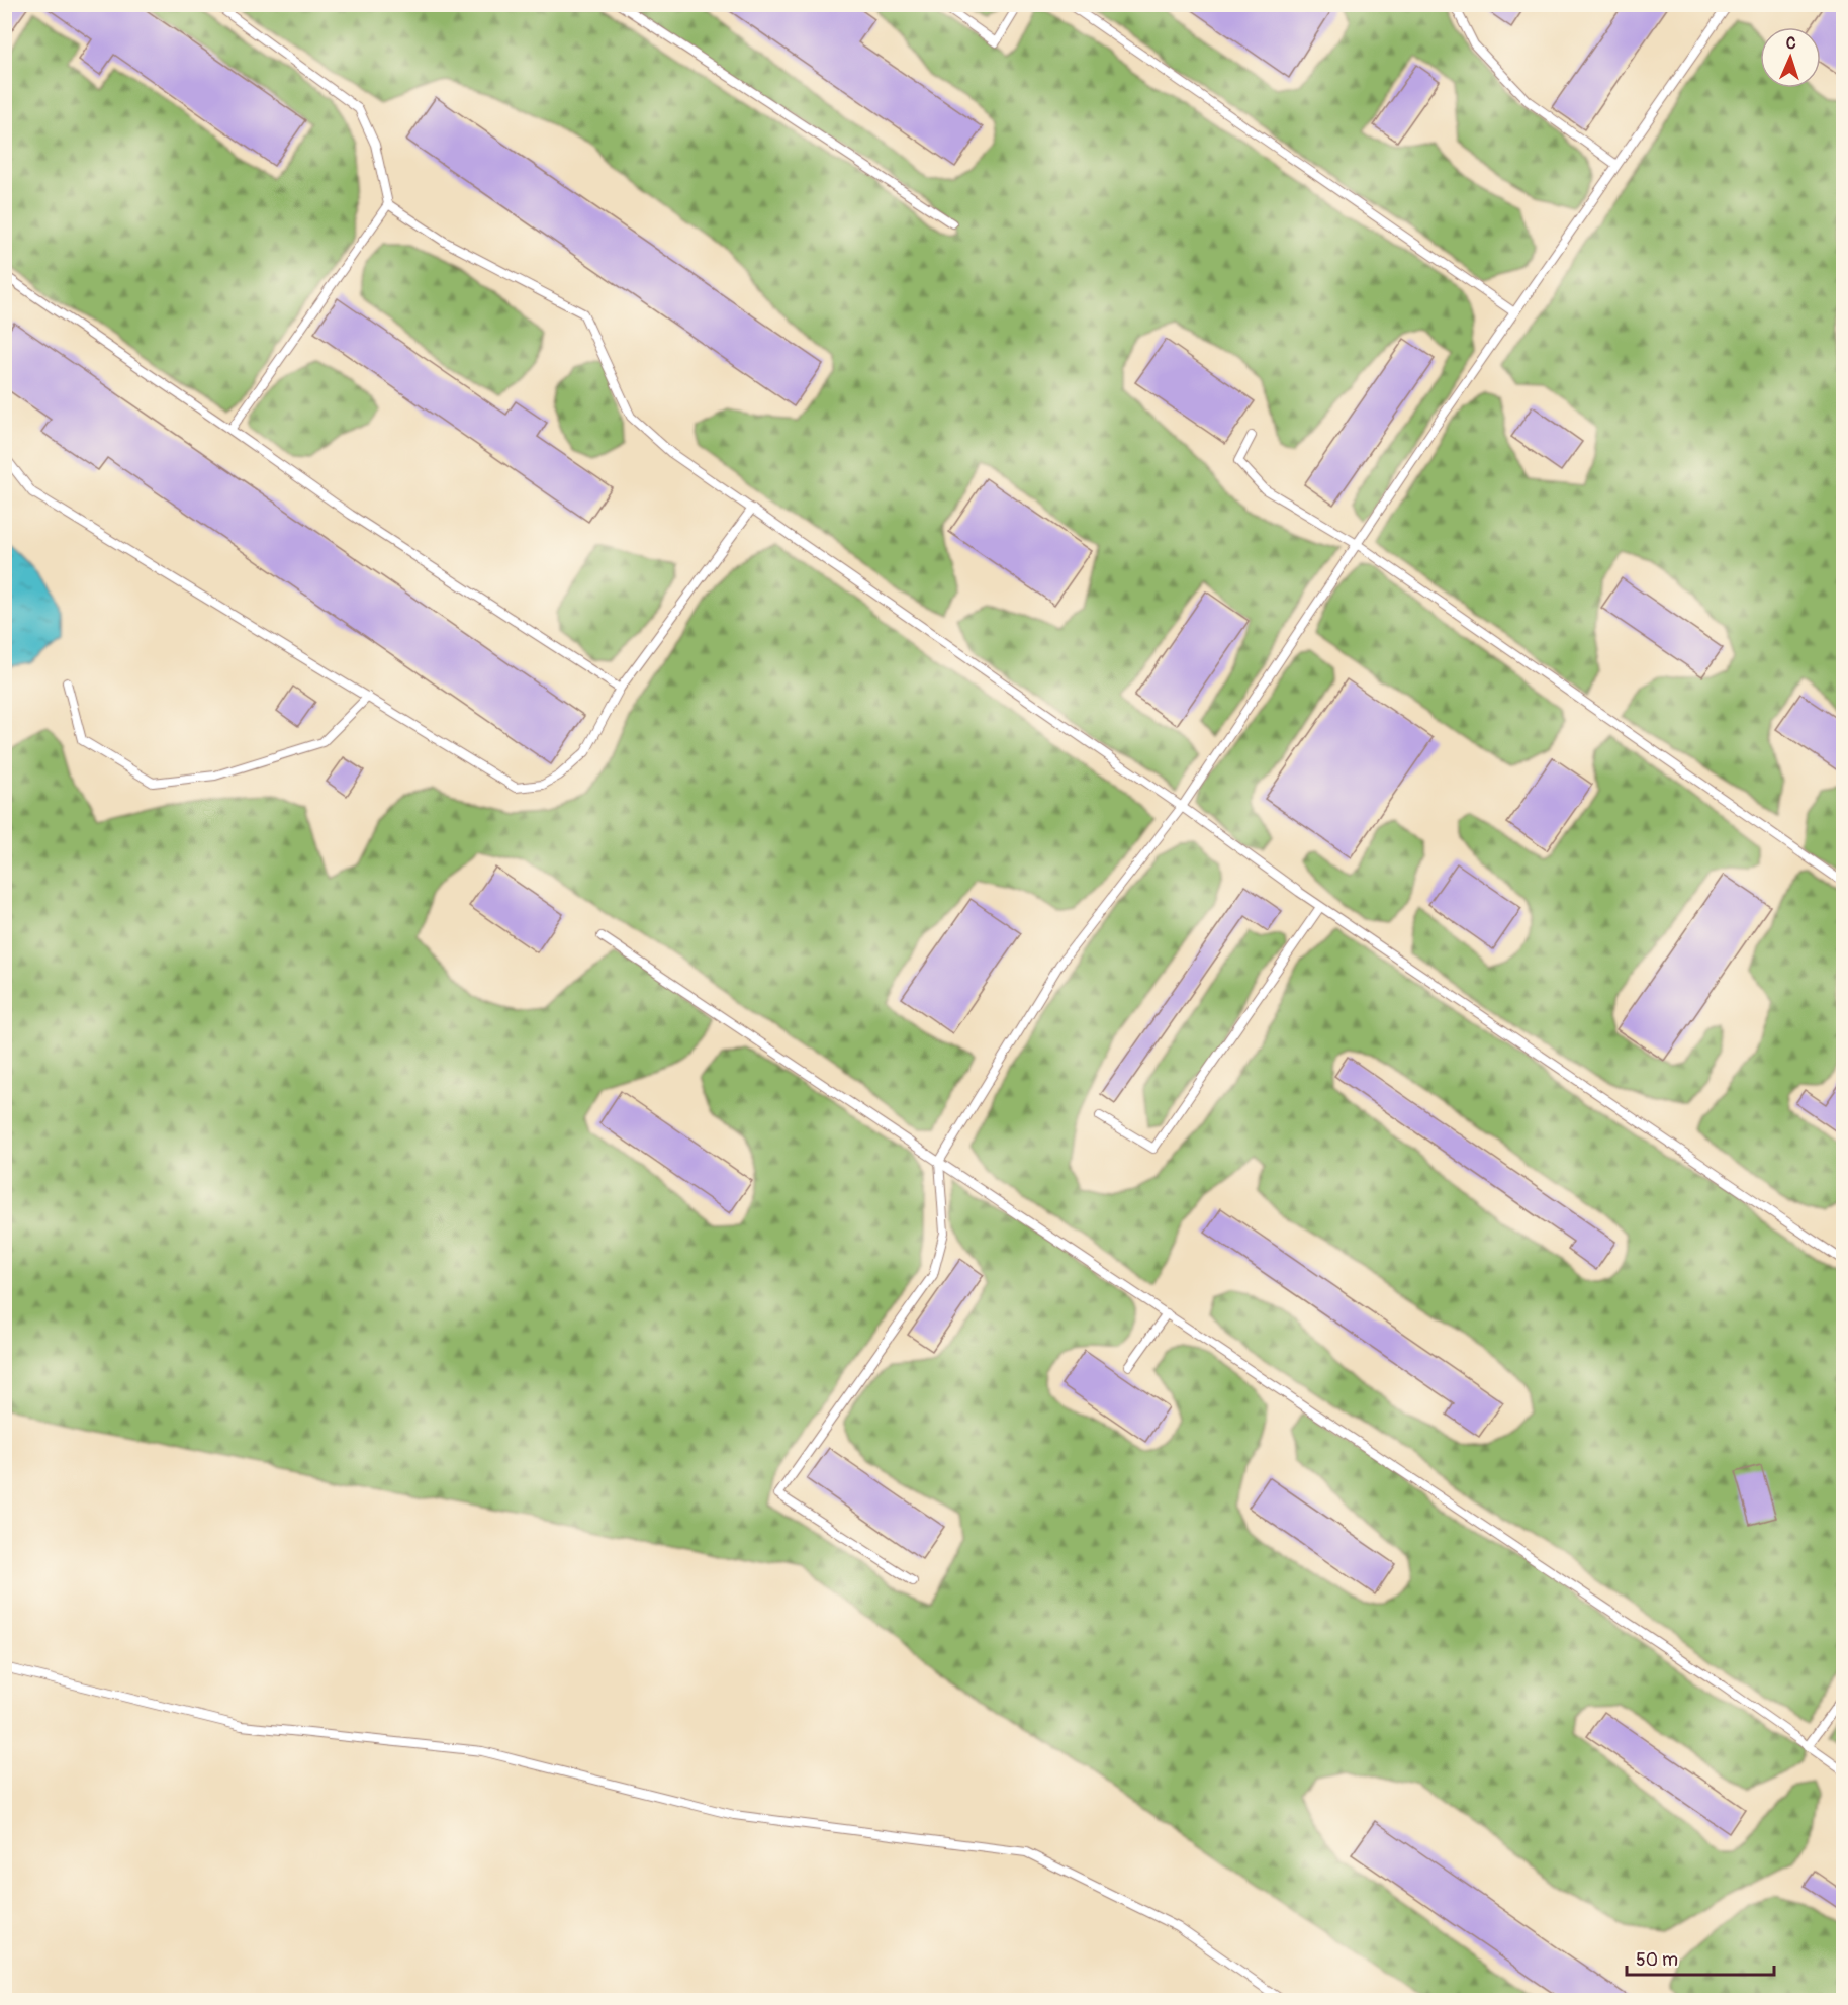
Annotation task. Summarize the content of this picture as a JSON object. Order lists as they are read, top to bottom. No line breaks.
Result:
{"scale_bar":"50 m","north":"top"}
